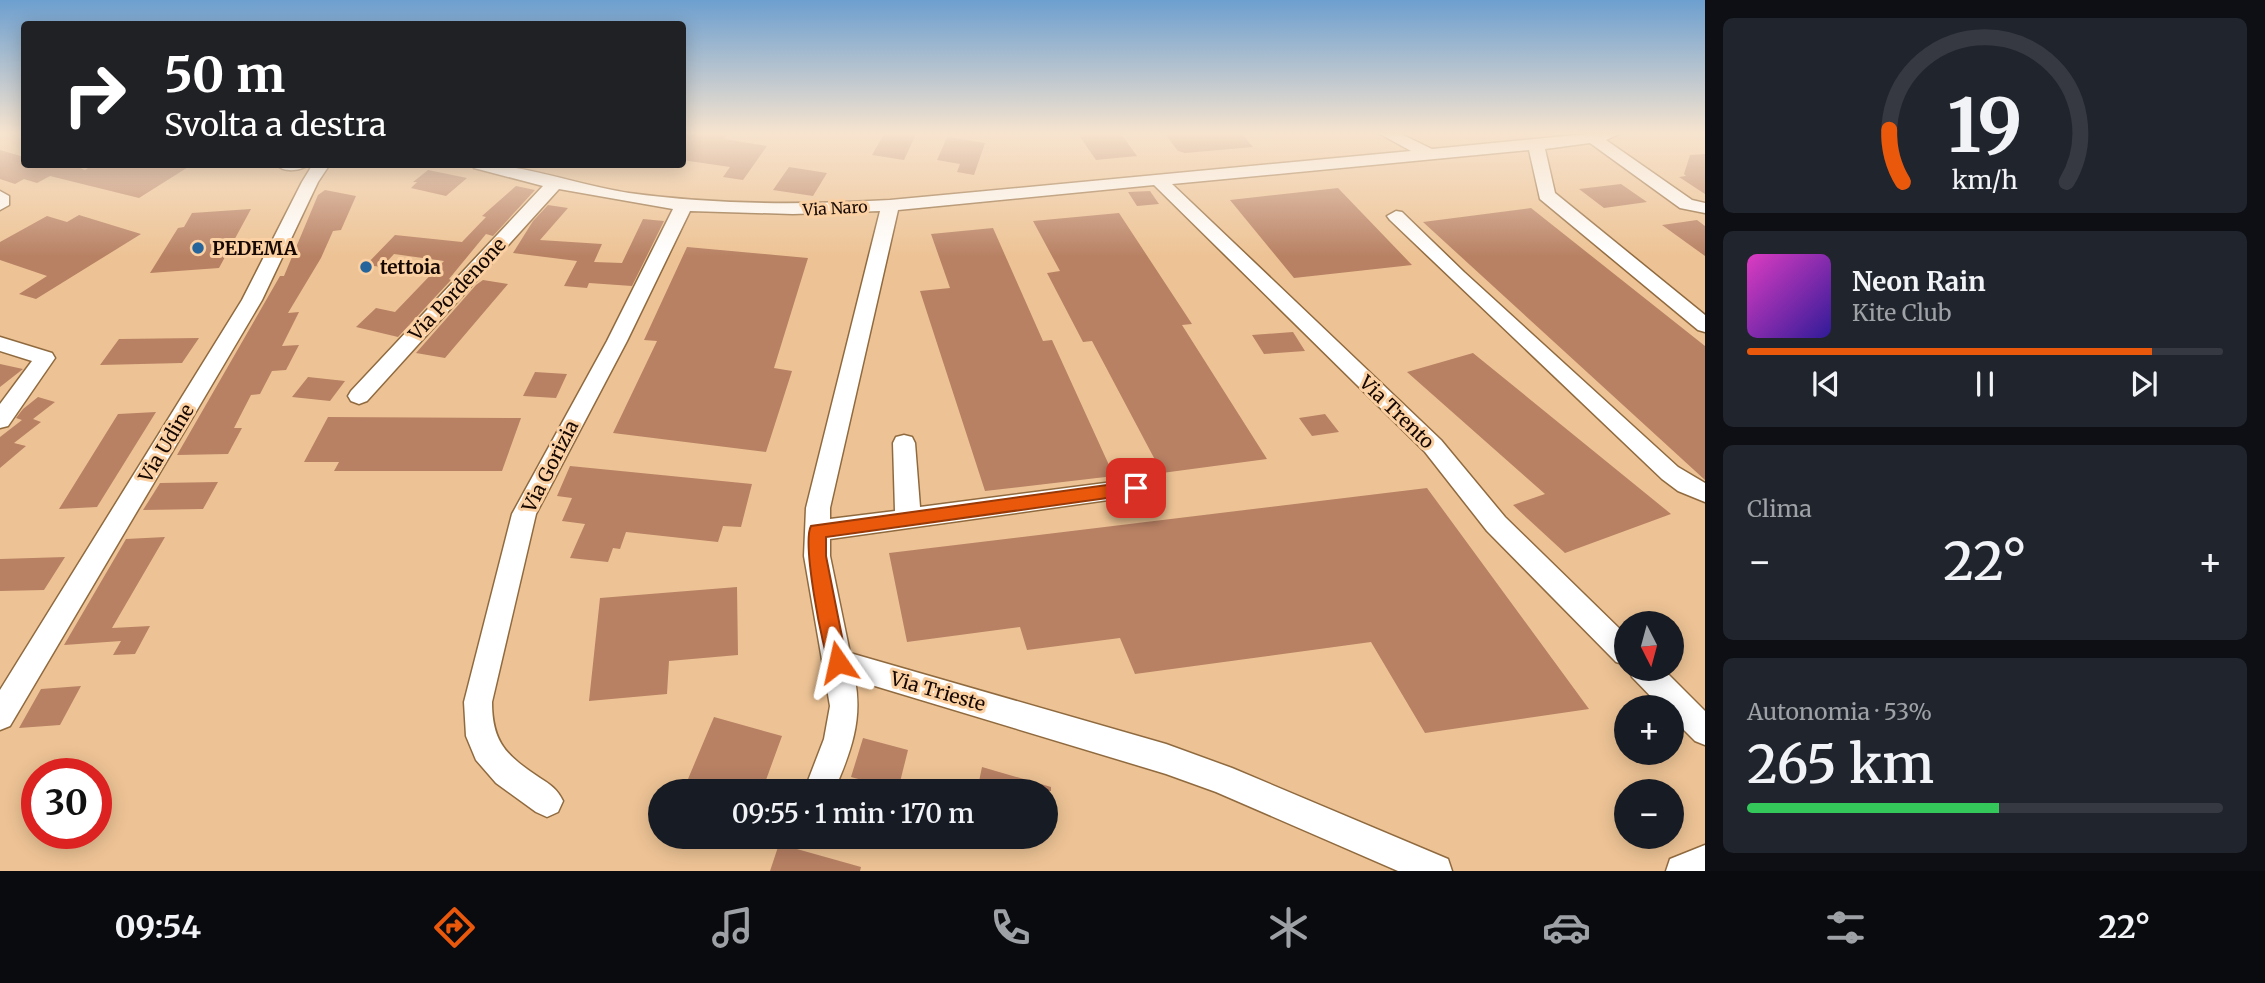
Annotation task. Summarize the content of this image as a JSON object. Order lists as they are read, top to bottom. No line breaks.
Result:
{"streets":{"street":["Via Naro","Via Pordenone","Via Trento","Via Udine","Via Gorizia","Via Trieste"]},"crossings":[["Via Naro","Via Pordenone"],["Via Naro","Via Trento"],["Via Naro","Via Gorizia"]],"places":["PEDEMA","tettoia"],"north":"bottom","page":{"turn":["50 m","Svolta a destra"],"song":["Neon Rain","Kite Club"],"tile":["Clima",["Autonomia · 53%","265 km"]],"heat":["−","22°","+"],"map_buttons":["+","−"],"limit":"30","trip":"09:55 · 1 min · 170 m","tabs":["09:54","22°"],"gauge":["19","km/h"]}}
